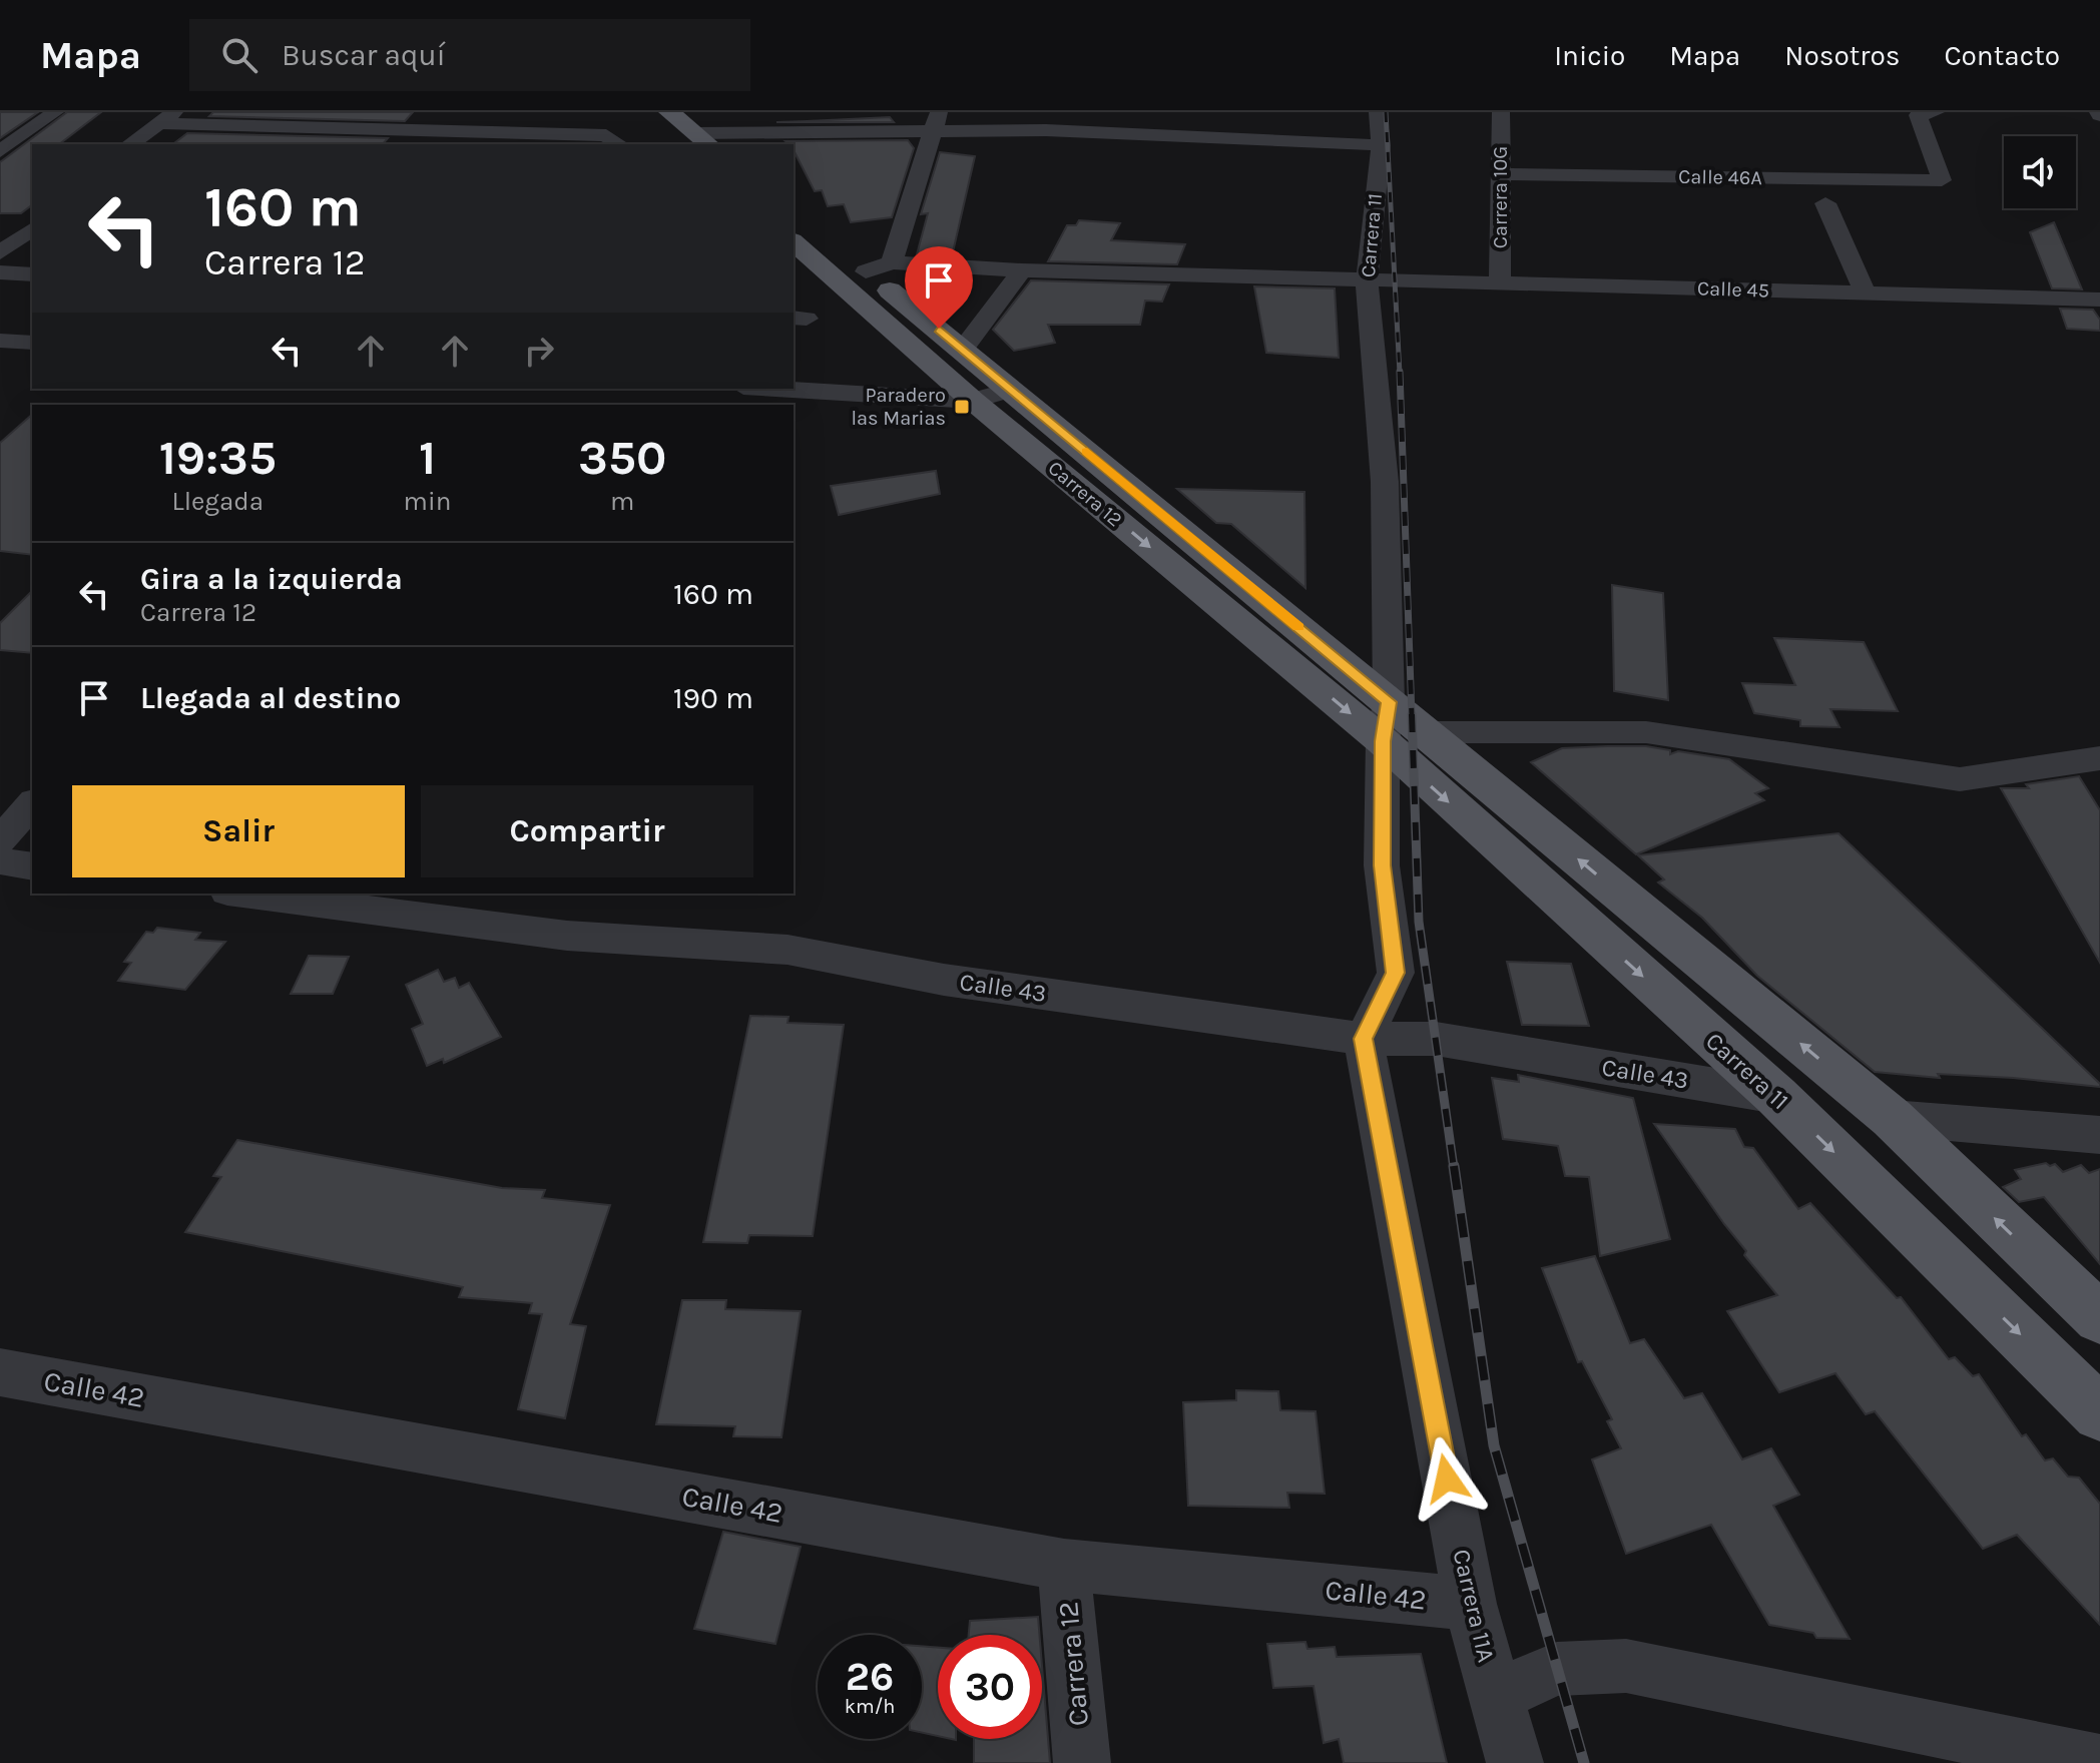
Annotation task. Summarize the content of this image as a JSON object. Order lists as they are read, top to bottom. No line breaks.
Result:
{"streets":{"main road":["Carrera 11","Carrera 12"],"street":["Calle 46A","Carrera 10G","Calle 45","Calle 43","Calle 42","Carrera 11A"]},"crossings":[["Calle 46A","Carrera 10G"],["Carrera 10G","Calle 45"],["Carrera 11","Calle 45"],["Carrera 11","Carrera 12"],["Carrera 11","Calle 43"],["Calle 45","Carrera 12"],["Carrera 12","Calle 42"],["Calle 43","Carrera 11A"],["Calle 42","Carrera 11A"]],"one_way":["Carrera 11"],"places":{"transit":["Paradero las Marias"]},"page":{"header":"Mapa","search":"Buscar aquí","nav":["Inicio","Mapa","Nosotros","Contacto"],"turn":["160 m","Carrera 12"],"eta":["19:35","Llegada","1","min","350","m"],"list":[{"name":"Gira a la izquierda","note":"Carrera 12","value":"160 m"},{"name":"Llegada al destino","value":"190 m"}],"buttons":["Salir","Compartir"],"speed":"26 km/h","limit":"30"}}
